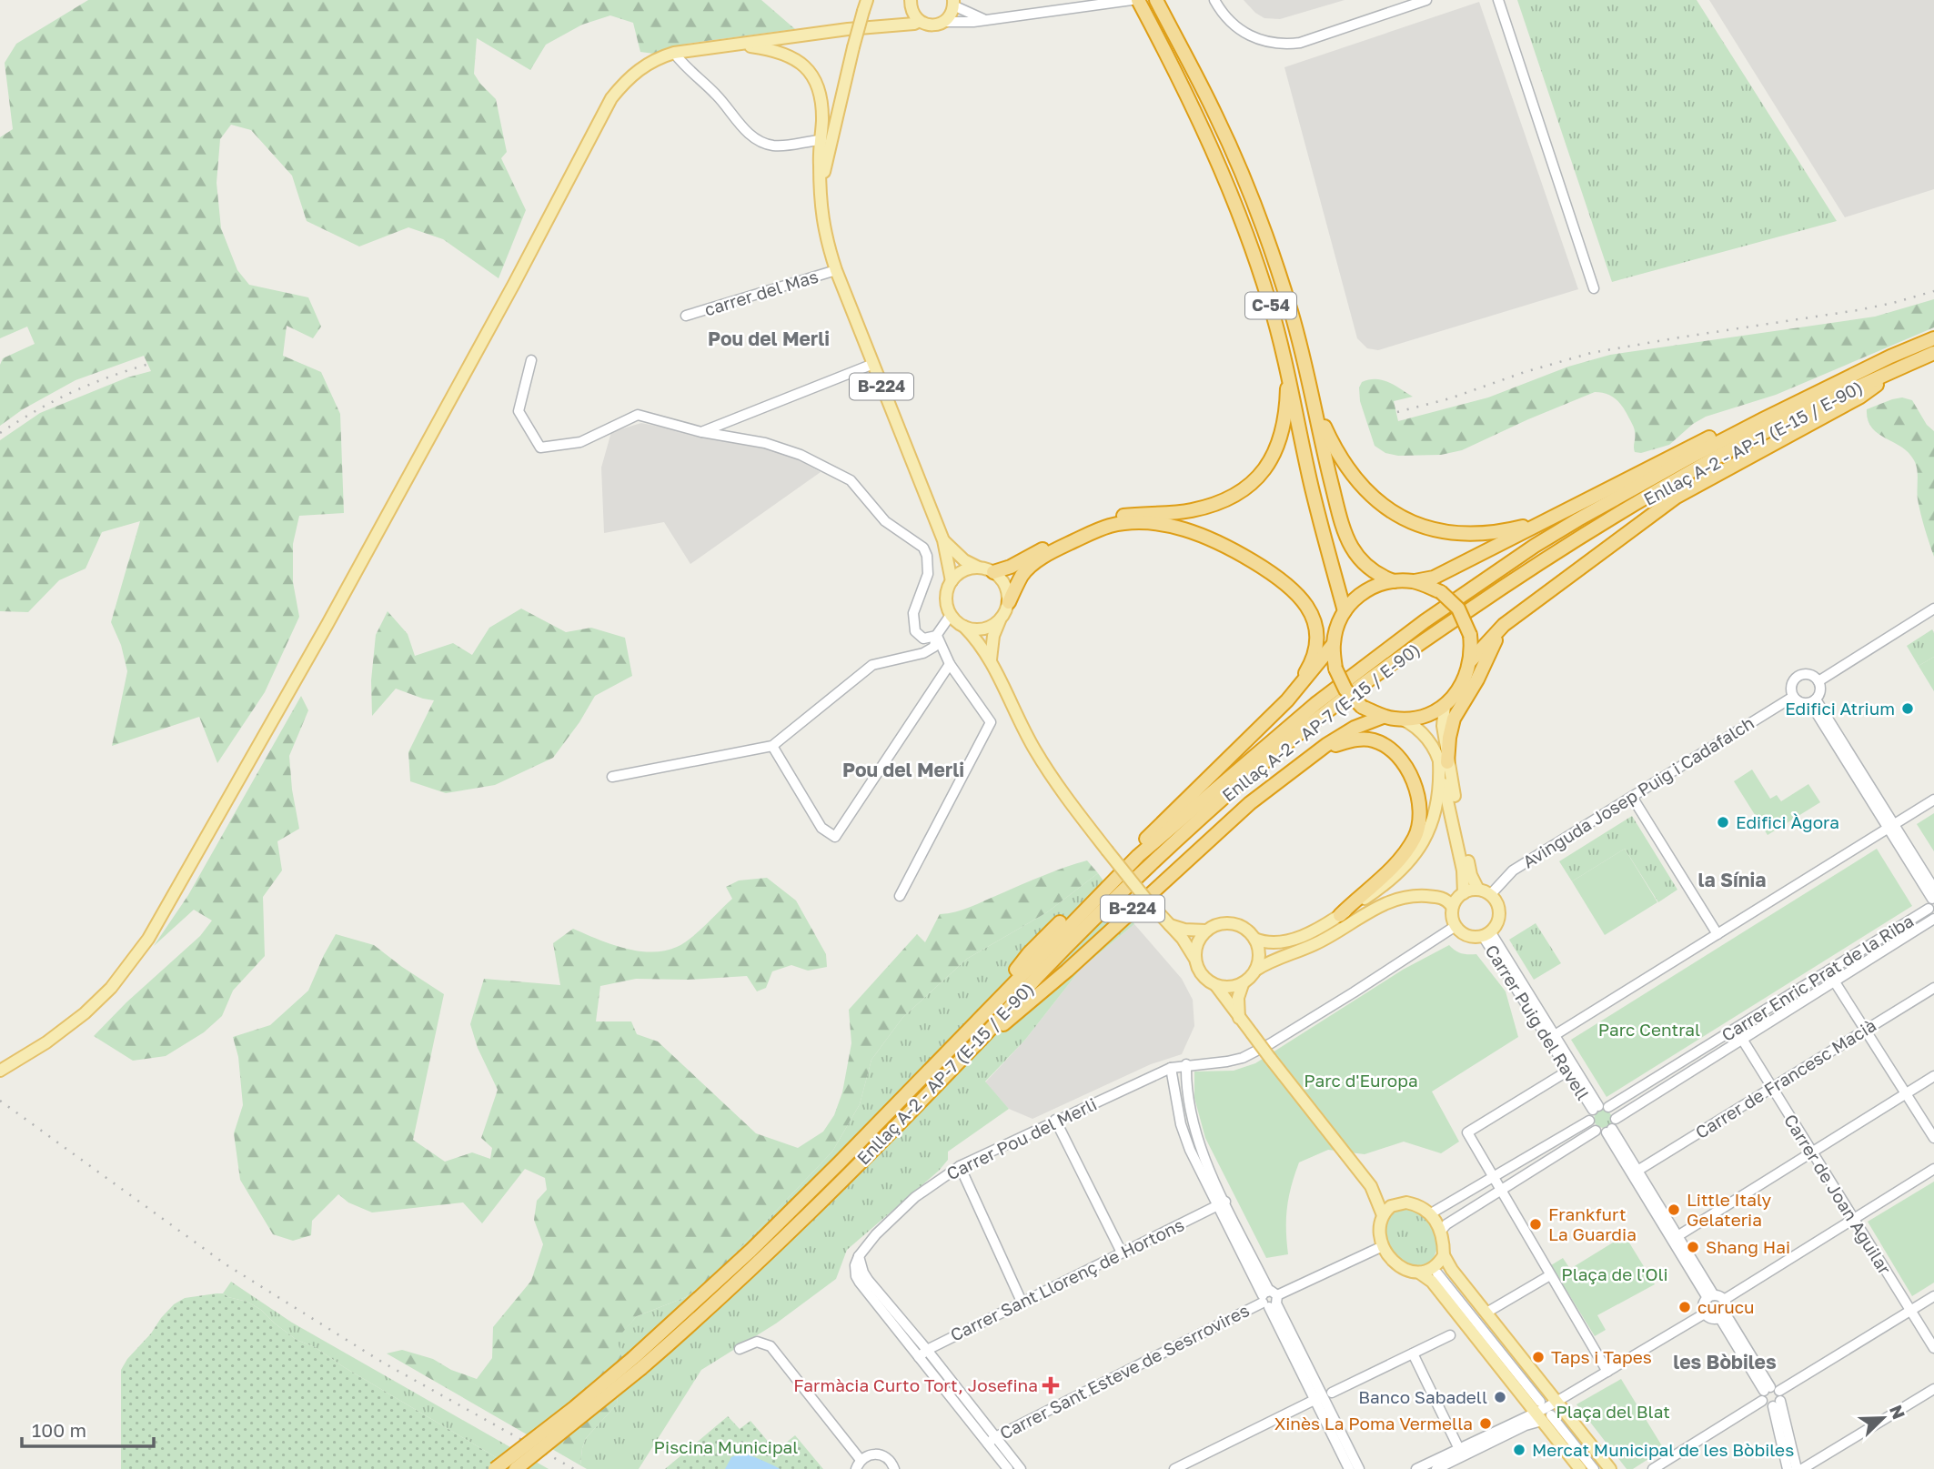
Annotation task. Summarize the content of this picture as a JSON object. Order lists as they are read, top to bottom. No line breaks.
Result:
{"streets":{"highway":["C-54","B-224","Enllaç A-2 - AP-7 (E-15 / E-90)"],"street":["carrer del Mas","Avinguda Josep Puig i Cadafalch","Carrer Enric Prat de la Riba","Carrer Puig del Ravell","Carrer de Francesc Macià","Carrer Pou del Merli","Carrer de Joan Aguilar","Carrer Sant Llorenç de Hortons","Carrer Sant Esteve de Sesrrovires"]},"crossings":[["carrer del Mas","B-224"],["B-224","Enllaç A-2 - AP-7 (E-15 / E-90)"],["B-224","Carrer Sant Esteve de Sesrrovires"],["Avinguda Josep Puig i Cadafalch","Carrer Puig del Ravell"],["Avinguda Josep Puig i Cadafalch","Carrer Pou del Merli"],["Carrer Enric Prat de la Riba","Carrer Puig del Ravell"],["Carrer Enric Prat de la Riba","Carrer de Joan Aguilar"],["Carrer Puig del Ravell","Carrer Pou del Merli"],["Carrer de Francesc Macià","Carrer de Joan Aguilar"]],"districts":["Pou del Merli","Pou del Merli","la Sínia","les Bòbiles"],"parks":["Parc Central","Parc d'Europa","Plaça de l'Oli","Plaça del Blat","Piscina Municipal"],"places":{"other":["Edifici Atrium","Edifici Àgora","Little Italy Gelateria","Frankfurt La Guardia","Shang Hai","curucu","Taps i Tapes","Banco Sabadell","Xinès La Poma Vermella","Mercat Municipal de les Bòbiles"],"health":["Farmàcia Curto Tort, Josefina"]},"scale_bar":"100 m","north":"top right"}
